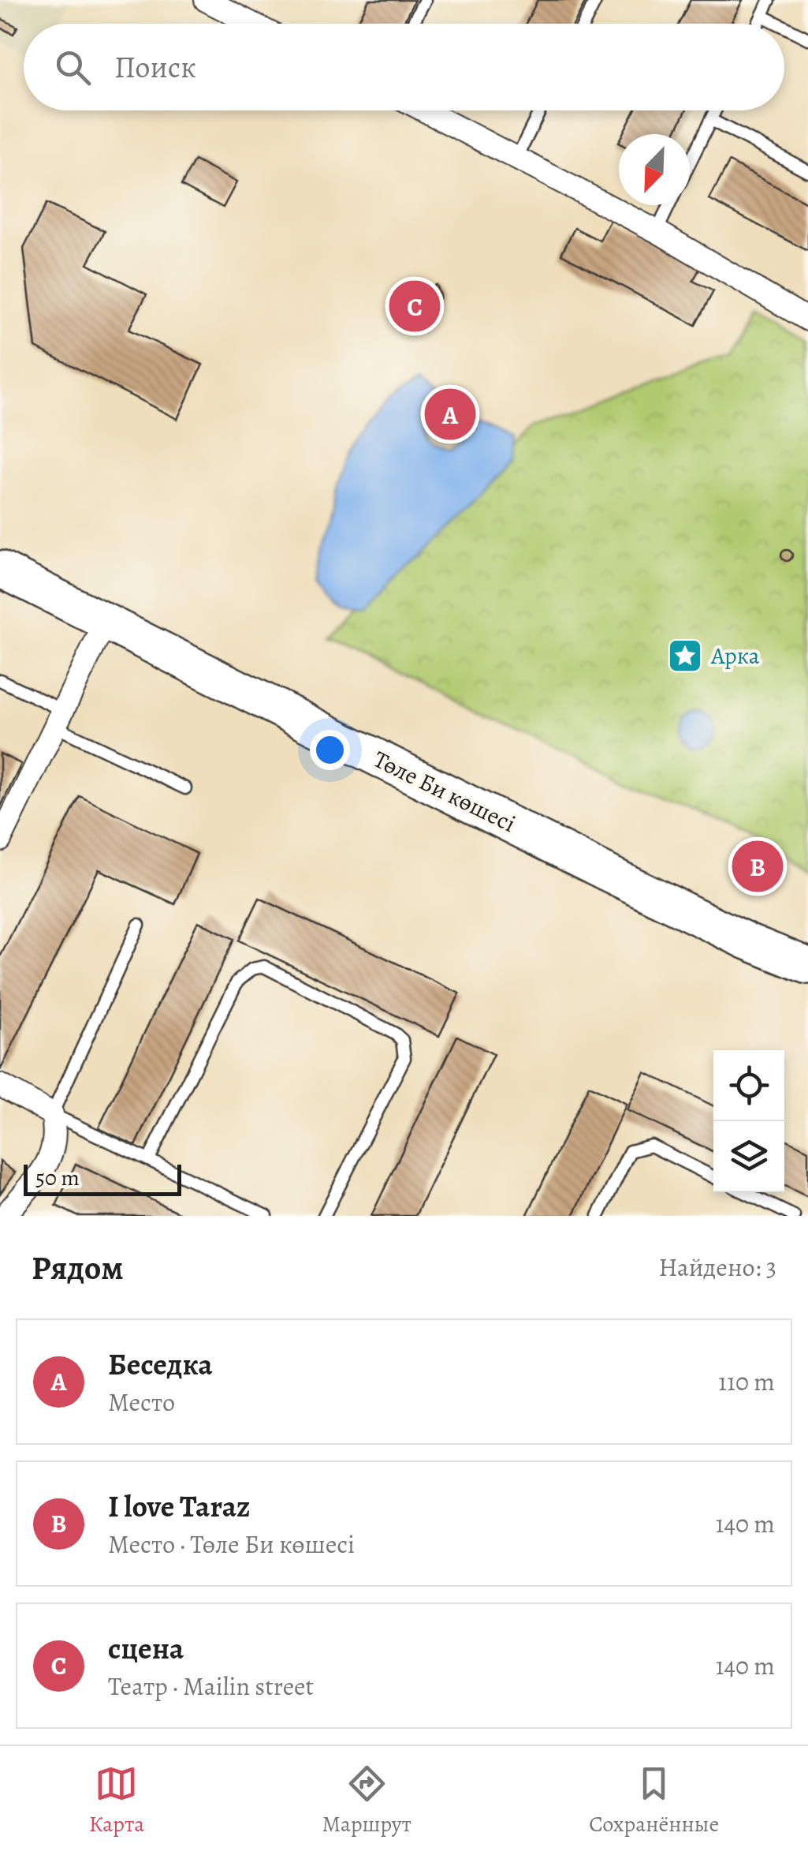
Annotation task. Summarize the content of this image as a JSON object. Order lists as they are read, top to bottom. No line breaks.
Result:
{"streets":{"main road":["Төле Би көшесі"]},"places":{"place":["Арка"]},"scale_bar":"50 m","north":"bottom left","page":{"search":"Поиск","pins":["C","A","B"],"scale":"50 m","heading":["Рядом","Найдено: 3"],"list":[{"mark":"A","name":"Беседка","note":"Место","value":"110 m"},{"mark":"B","name":"I love Taraz","note":"Место · Төле Би көшесі","value":"140 m"},{"mark":"C","name":"сцена","note":"Театр · Mailin street","value":"140 m"}],"nav":["Карта","Маршрут","Сохранённые"]}}
